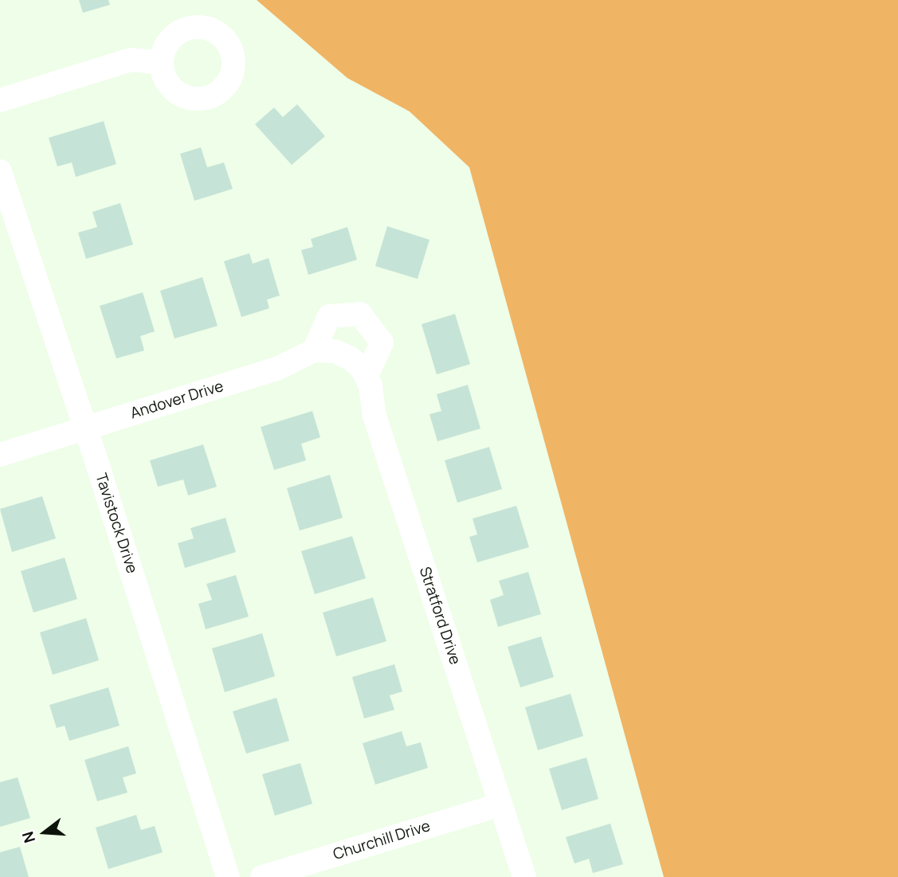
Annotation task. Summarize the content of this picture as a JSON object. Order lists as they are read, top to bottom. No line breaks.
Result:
{"streets":{"street":["Andover Drive","Tavistock Drive","Stratford Drive","Churchill Drive"]},"crossings":[["Andover Drive","Tavistock Drive"],["Stratford Drive","Churchill Drive"]],"north":"left"}
